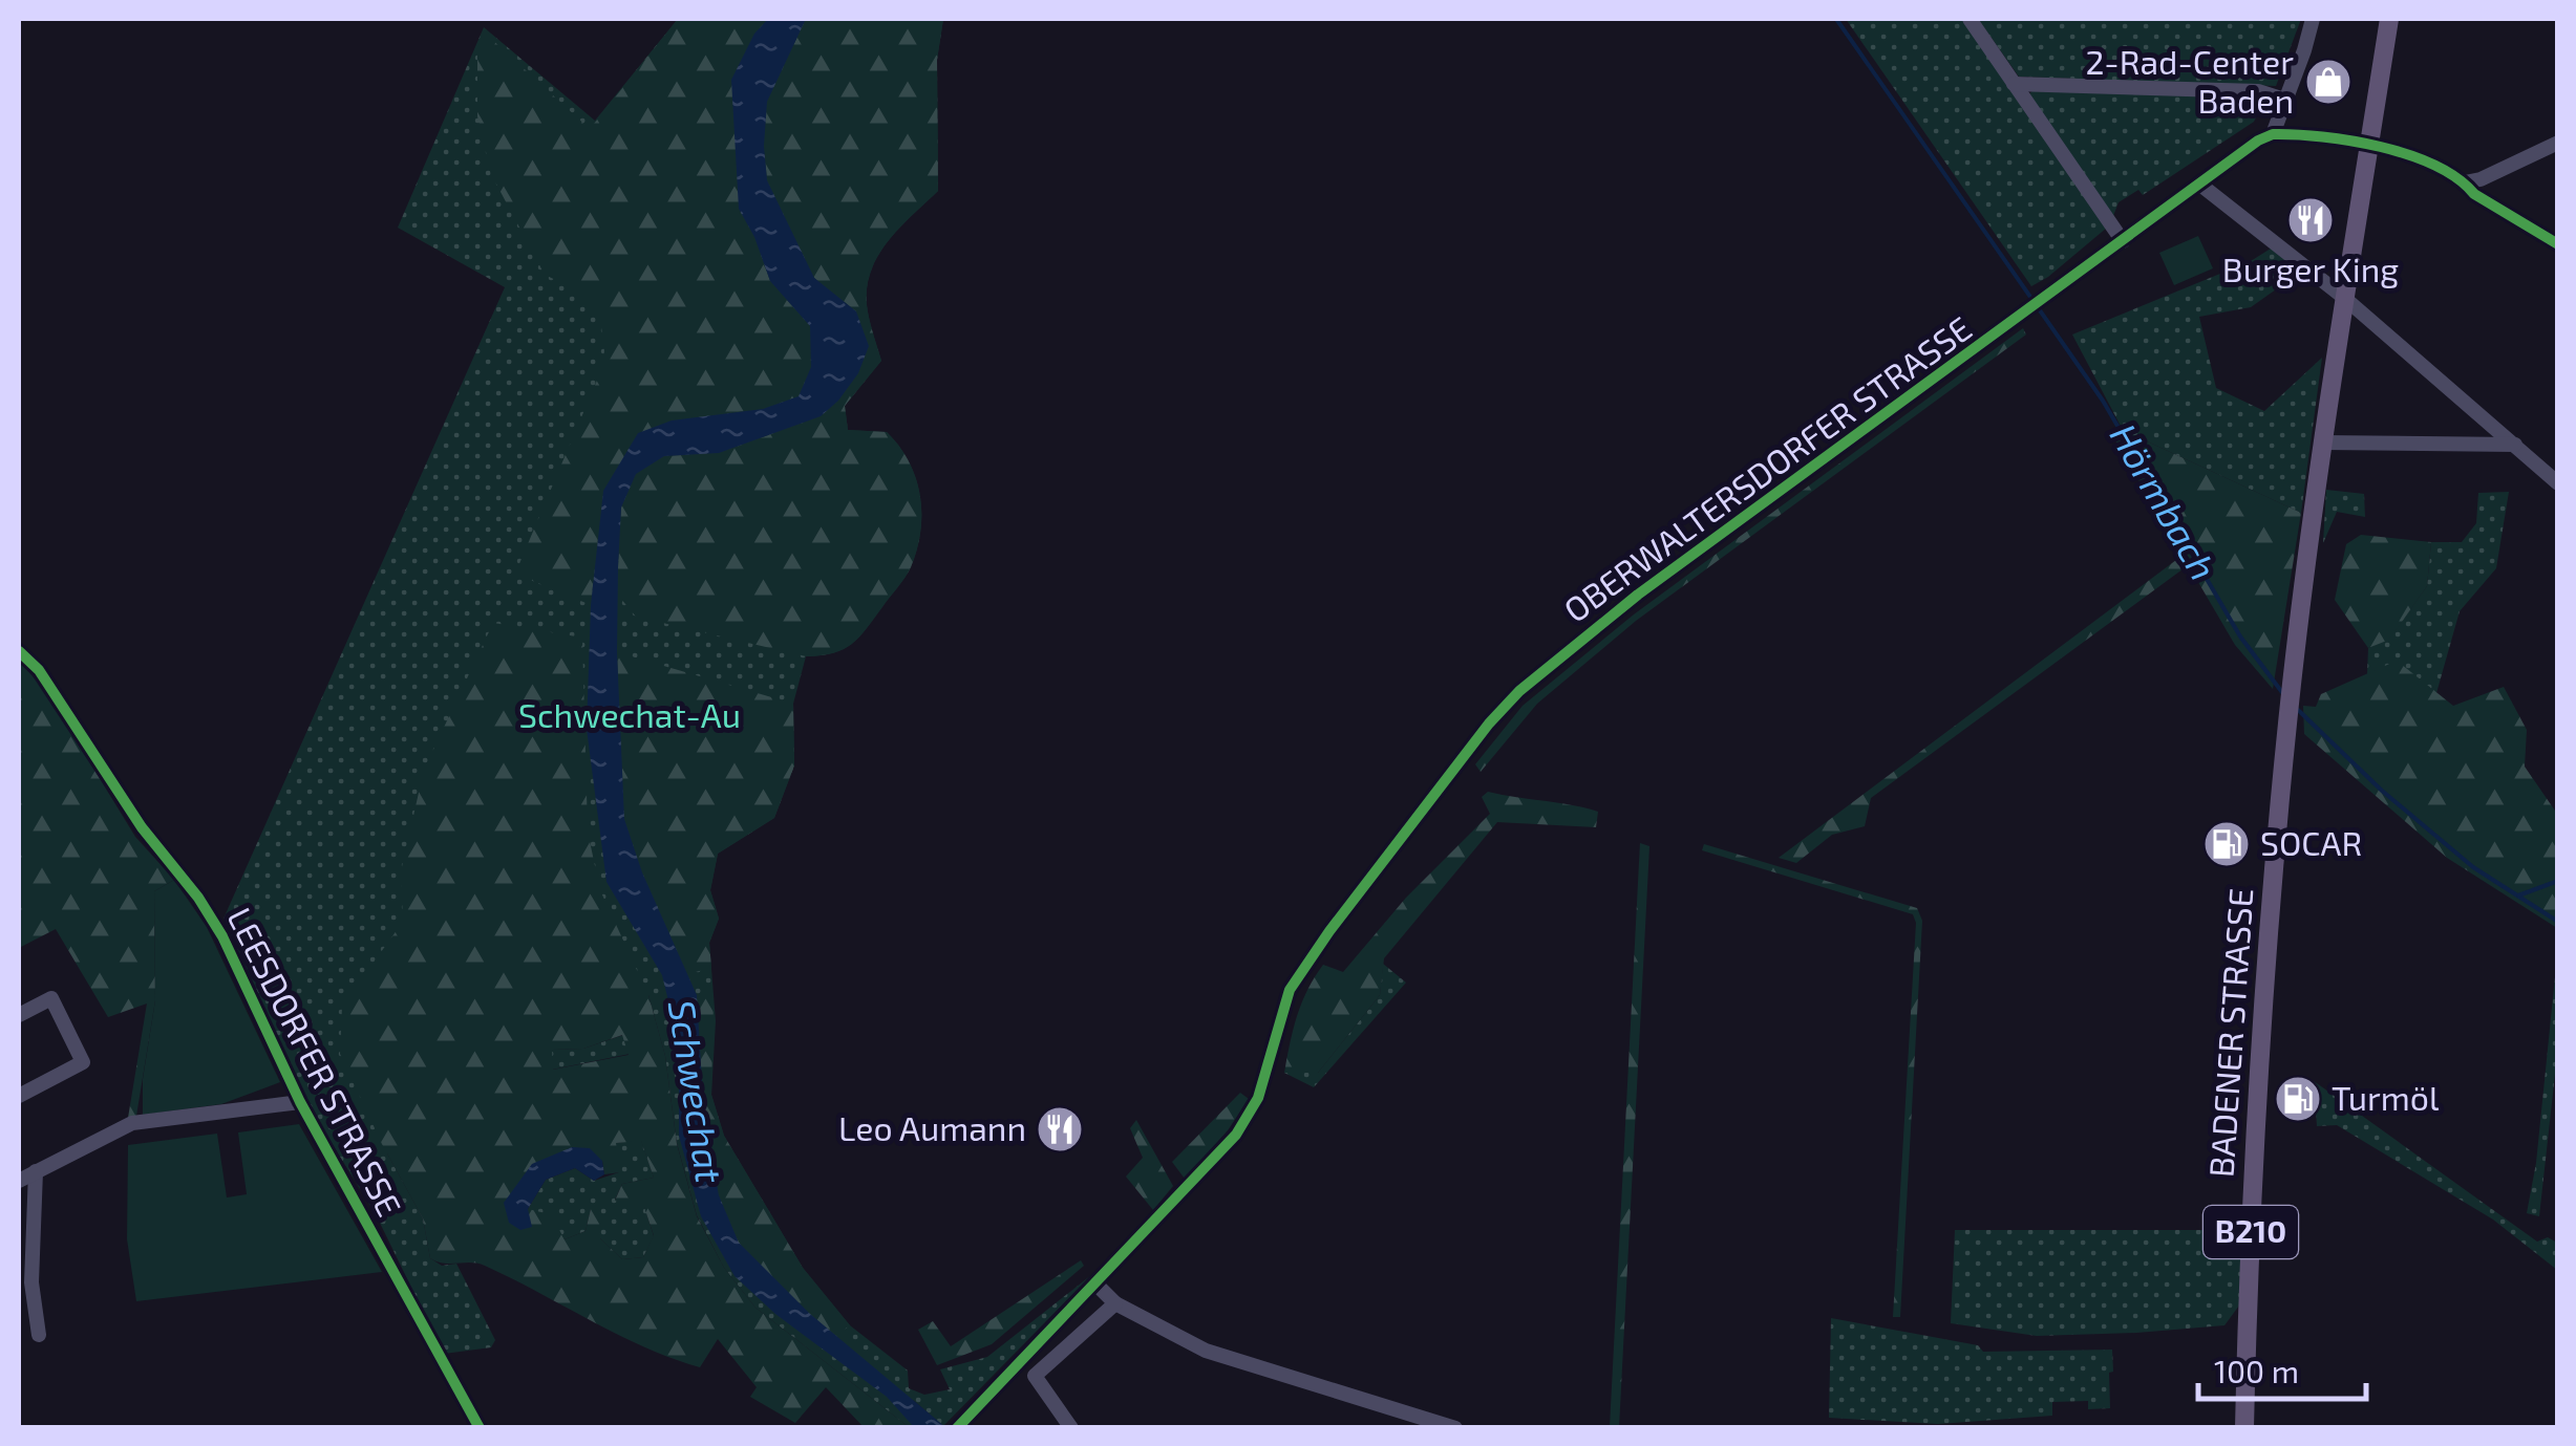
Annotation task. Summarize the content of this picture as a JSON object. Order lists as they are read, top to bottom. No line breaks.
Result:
{"streets":{"main road":["BADENER STRASSE","B210"],"street":["OBERWALTERSDORFER STRASSE","LEESDORFER STRASSE"]},"crossings":[["BADENER STRASSE","B210"]],"water":["Hörmbach","Schwechat"],"parks":["Schwechat-Au"],"places":{"shop":["2-Rad-Center Baden"],"restaurant":["Burger King","Leo Aumann"],"fuel station":["SOCAR","Turmöl"]},"scale_bar":"100 m"}
